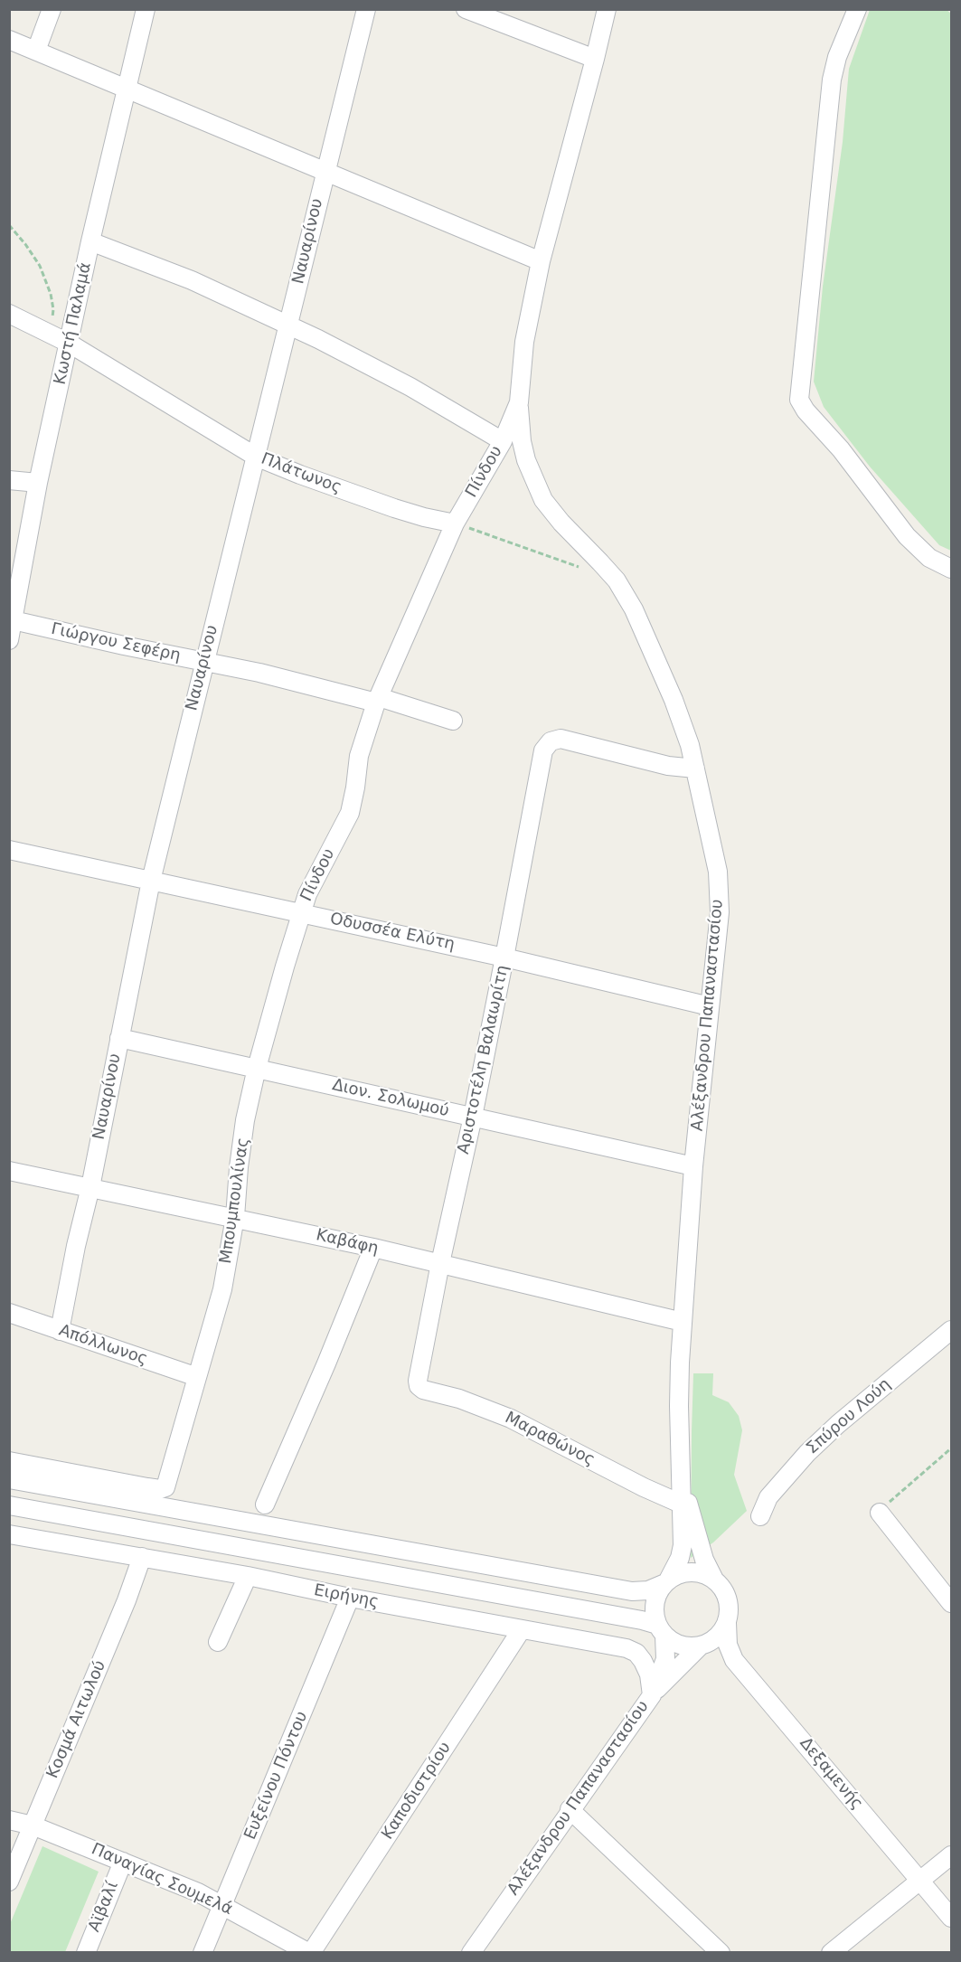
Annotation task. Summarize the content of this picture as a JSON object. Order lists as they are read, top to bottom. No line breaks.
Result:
{"streets":{"street":["Ναυαρίνου","Κωστή Παλαμά","Πίνδου","Πλάτωνος","Γιώργου Σεφέρη","Οδυσσέα Ελύτη","Αλέξανδρου Παπαναστασίου","Αριστοτέλη Βαλαωρίτη","Διον. Σολωμού","Μπουμπουλίνας","Καβάφη","Απόλλωνος","Σπύρου Λούη","Μαραθώνος","Ειρήνης","Κοσμά Αιτωλού","Δεξαμενής","Ευξείνου Πόντου","Καποδιστρίου","Παναγίας Σουμελά","Αϊβαλί"]},"crossings":[["Ναυαρίνου","Πλάτωνος"],["Ναυαρίνου","Γιώργου Σεφέρη"],["Ναυαρίνου","Οδυσσέα Ελύτη"],["Ναυαρίνου","Διον. Σολωμού"],["Ναυαρίνου","Καβάφη"],["Ναυαρίνου","Απόλλωνος"],["Κωστή Παλαμά","Πλάτωνος"],["Κωστή Παλαμά","Γιώργου Σεφέρη"],["Πίνδου","Πλάτωνος"],["Πίνδου","Γιώργου Σεφέρη"],["Πίνδου","Οδυσσέα Ελύτη"],["Πίνδου","Αλέξανδρου Παπαναστασίου"],["Πίνδου","Μπουμπουλίνας"],["Οδυσσέα Ελύτη","Αλέξανδρου Παπαναστασίου"],["Οδυσσέα Ελύτη","Αριστοτέλη Βαλαωρίτη"],["Οδυσσέα Ελύτη","Μπουμπουλίνας"],["Αλέξανδρου Παπαναστασίου","Αριστοτέλη Βαλαωρίτη"],["Αλέξανδρου Παπαναστασίου","Διον. Σολωμού"],["Αλέξανδρου Παπαναστασίου","Καβάφη"],["Αλέξανδρου Παπαναστασίου","Μαραθώνος"],["Αλέξανδρου Παπαναστασίου","Ειρήνης"],["Αλέξανδρου Παπαναστασίου","Δεξαμενής"],["Αριστοτέλη Βαλαωρίτη","Διον. Σολωμού"],["Αριστοτέλη Βαλαωρίτη","Καβάφη"],["Αριστοτέλη Βαλαωρίτη","Μαραθώνος"],["Διον. Σολωμού","Μπουμπουλίνας"],["Μπουμπουλίνας","Καβάφη"],["Μπουμπουλίνας","Απόλλωνος"],["Ειρήνης","Κοσμά Αιτωλού"],["Ειρήνης","Ευξείνου Πόντου"],["Ειρήνης","Καποδιστρίου"],["Κοσμά Αιτωλού","Παναγίας Σουμελά"],["Ευξείνου Πόντου","Παναγίας Σουμελά"],["Καποδιστρίου","Παναγίας Σουμελά"],["Παναγίας Σουμελά","Αϊβαλί"]]}
